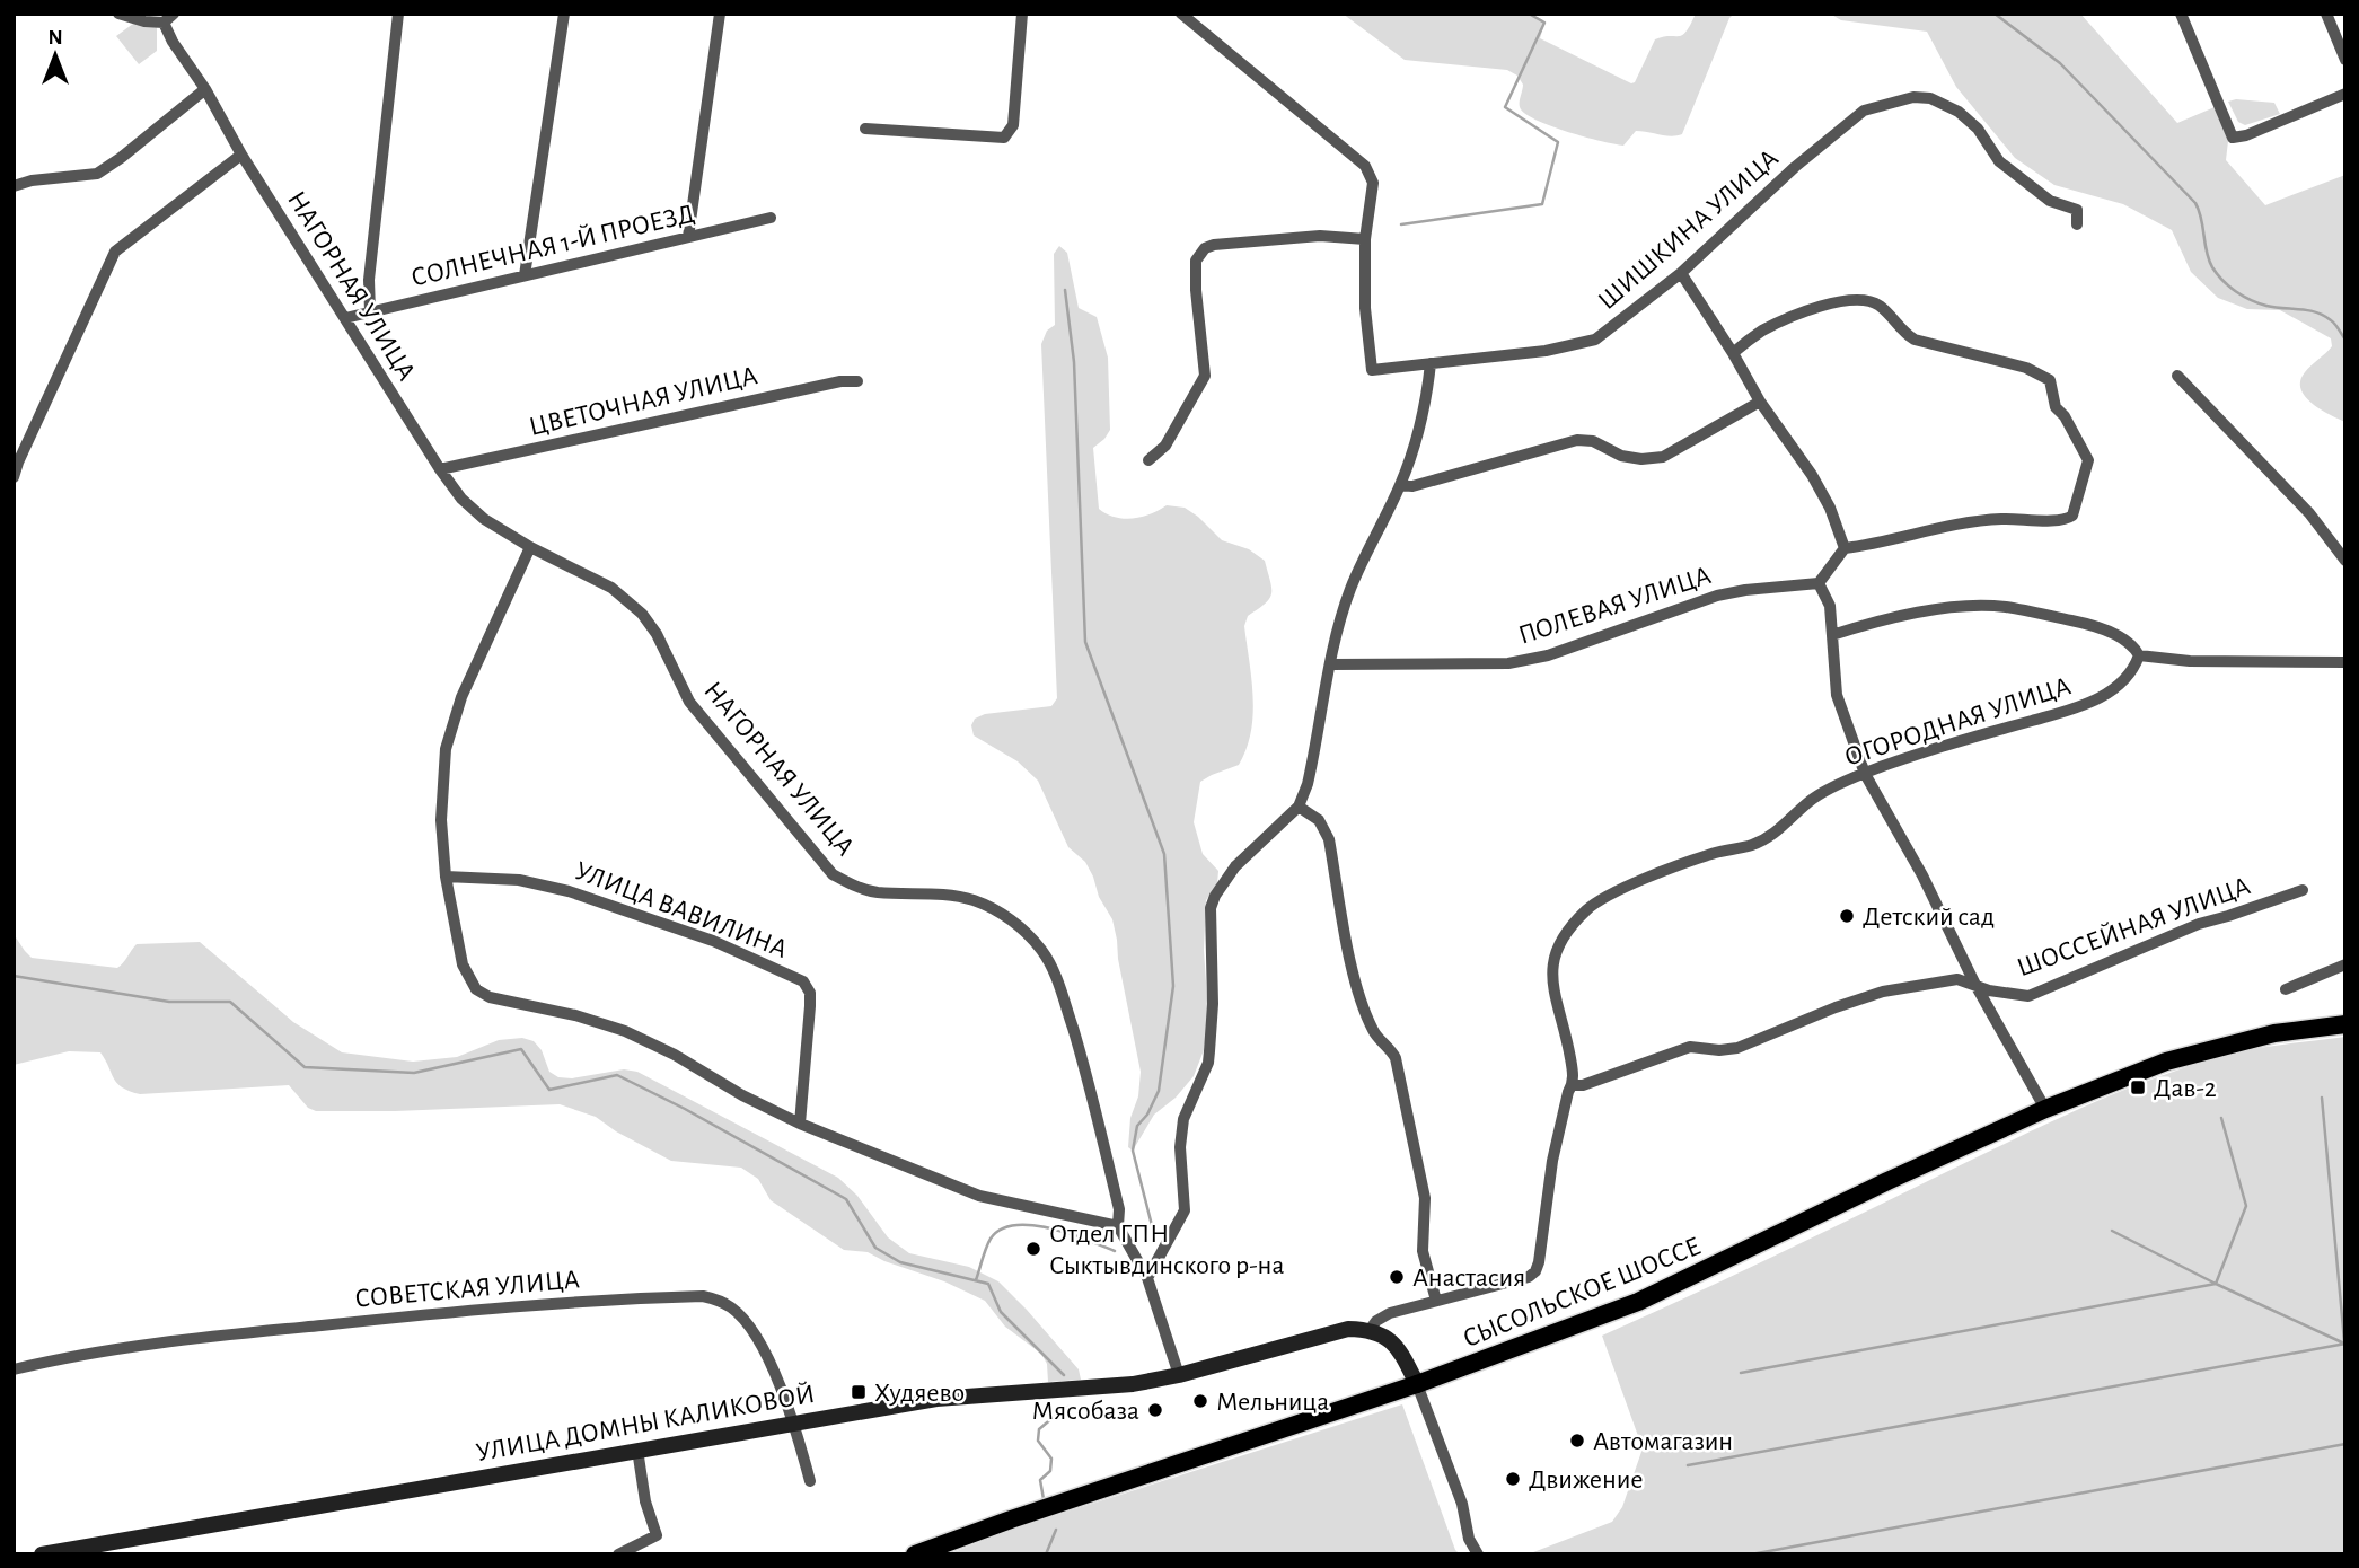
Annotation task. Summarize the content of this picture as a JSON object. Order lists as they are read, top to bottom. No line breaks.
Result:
{"streets":{"main road":["СЫСОЛЬСКОЕ ШОССЕ","УЛИЦА ДОМНЫ КАЛИКОВОЙ"],"street":["ШИШКИНА УЛИЦА","СОЛНЕЧНАЯ 1-Й ПРОЕЗД","НАГОРНАЯ УЛИЦА","ЦВЕТОЧНАЯ УЛИЦА","ПОЛЕВАЯ УЛИЦА","ОГОРОДНАЯ УЛИЦА","УЛИЦА ВАВИЛИНА","ШОССЕЙНАЯ УЛИЦА","СОВЕТСКАЯ УЛИЦА"]},"crossings":[["СОЛНЕЧНАЯ 1-Й ПРОЕЗД","НАГОРНАЯ УЛИЦА"],["НАГОРНАЯ УЛИЦА","ЦВЕТОЧНАЯ УЛИЦА"],["НАГОРНАЯ УЛИЦА","УЛИЦА ДОМНЫ КАЛИКОВОЙ"],["ОГОРОДНАЯ УЛИЦА","ШОССЕЙНАЯ УЛИЦА"],["ОГОРОДНАЯ УЛИЦА","УЛИЦА ДОМНЫ КАЛИКОВОЙ"],["СОВЕТСКАЯ УЛИЦА","УЛИЦА ДОМНЫ КАЛИКОВОЙ"]],"places":{"other":["Детский сад","Отдел ГПН Сыктывдинского р-на","Анастасия","Мельница","Мясобаза","Автомагазин","Движение"],"transit":["Дав-2","Худяево"]},"north":"top"}
